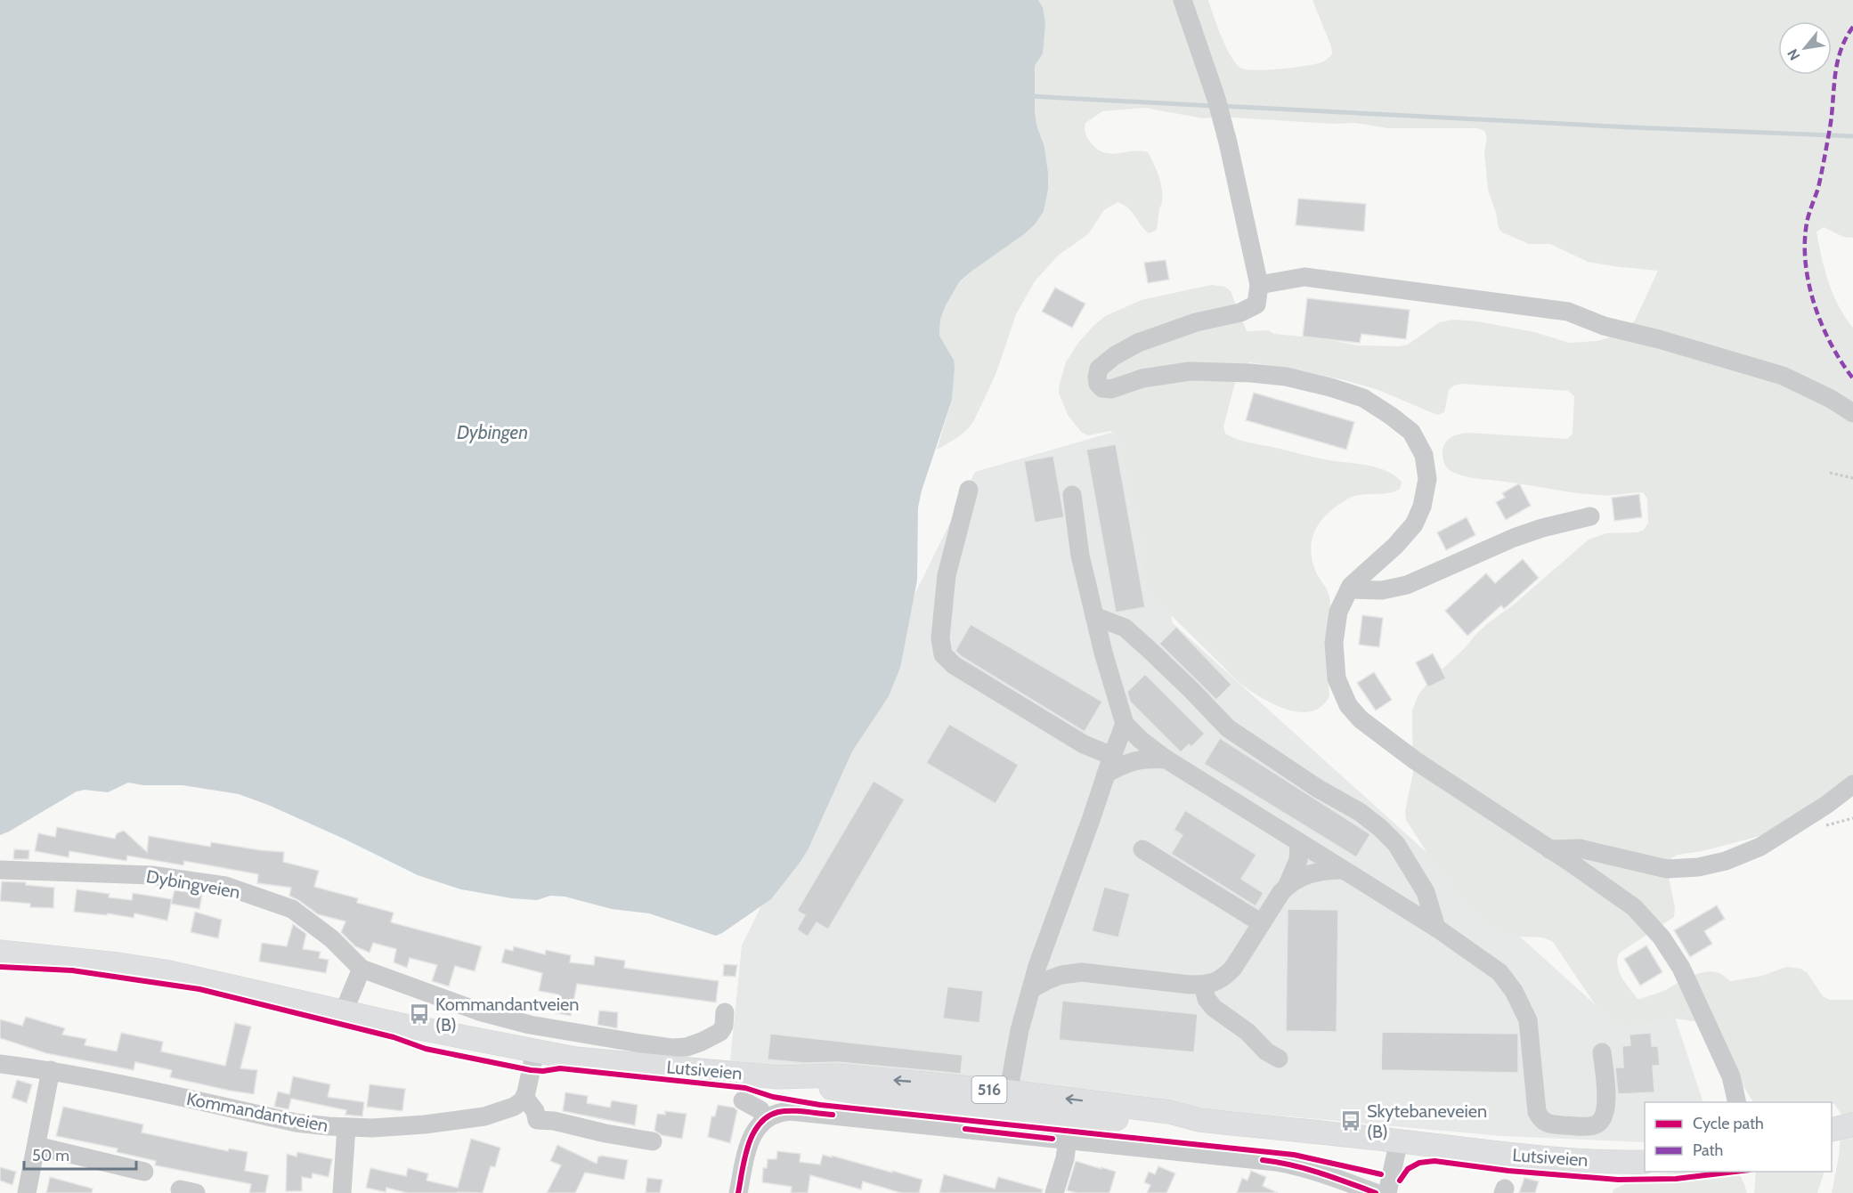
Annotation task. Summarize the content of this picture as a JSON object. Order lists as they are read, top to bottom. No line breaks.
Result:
{"streets":{"main road":["Lutsiveien","516"],"street":["Dybingveien","Kommandantveien"]},"water":["Dybingen"],"places":{"bus stop":["Kommandantveien (B)","Skytebaneveien (B)"]},"legend":["Cycle path","Path"],"scale_bar":"50 m","north":"bottom left"}
